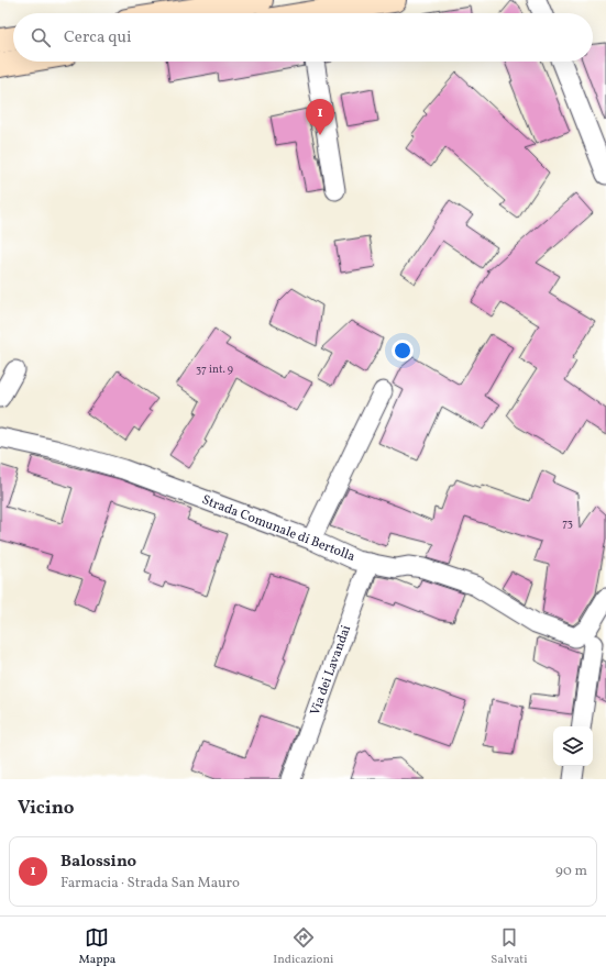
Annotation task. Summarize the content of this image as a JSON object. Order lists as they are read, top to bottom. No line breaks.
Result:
{"streets":{"street":["Strada Comunale di Bertolla","Via dei Lavandai"]},"crossings":[["Strada Comunale di Bertolla","Via dei Lavandai"]],"house_numbers":["37 int. 9","73"],"page":{"search":"Cerca qui","pins":"1","heading":"Vicino","list":[{"mark":"1","name":"Balossino","note":"Farmacia · Strada San Mauro","value":"90 m"}],"nav":["Mappa","Indicazioni","Salvati"]}}
